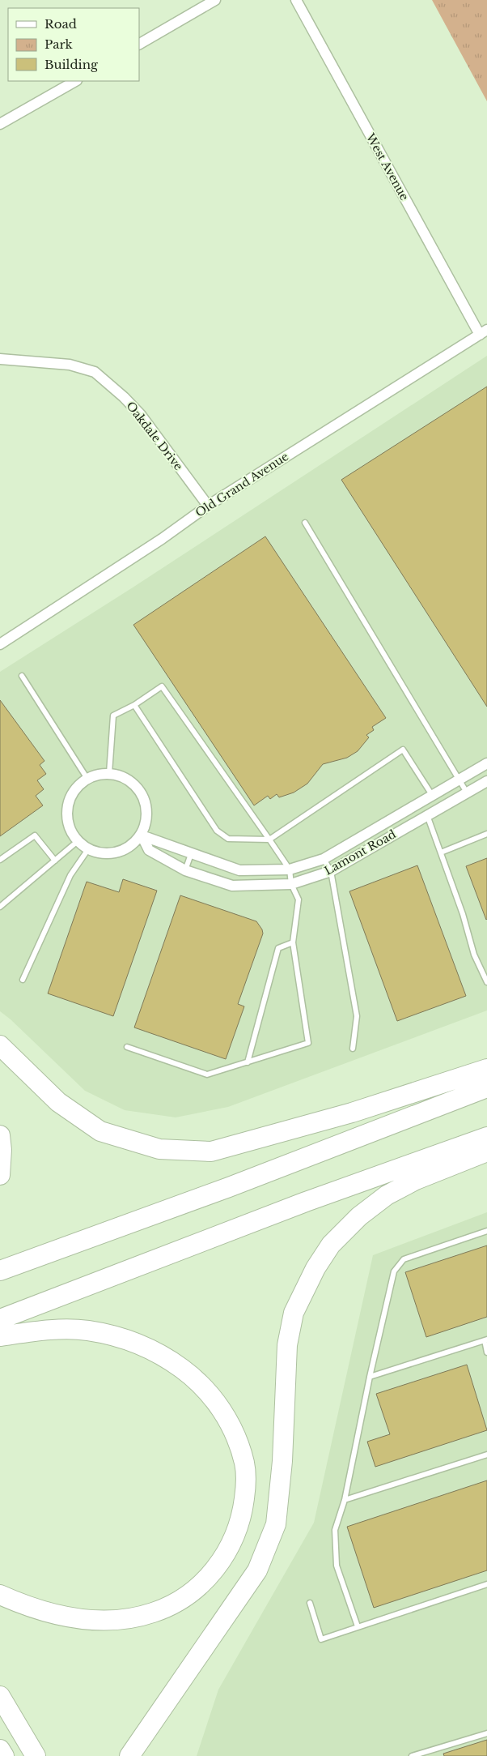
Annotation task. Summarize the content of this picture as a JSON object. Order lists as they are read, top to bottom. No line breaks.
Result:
{"streets":{"street":["West Avenue","Oakdale Drive","Old Grand Avenue","Lamont Road"]},"crossings":[["West Avenue","Old Grand Avenue"],["Oakdale Drive","Old Grand Avenue"]],"legend":["Road","Park","Building"]}
